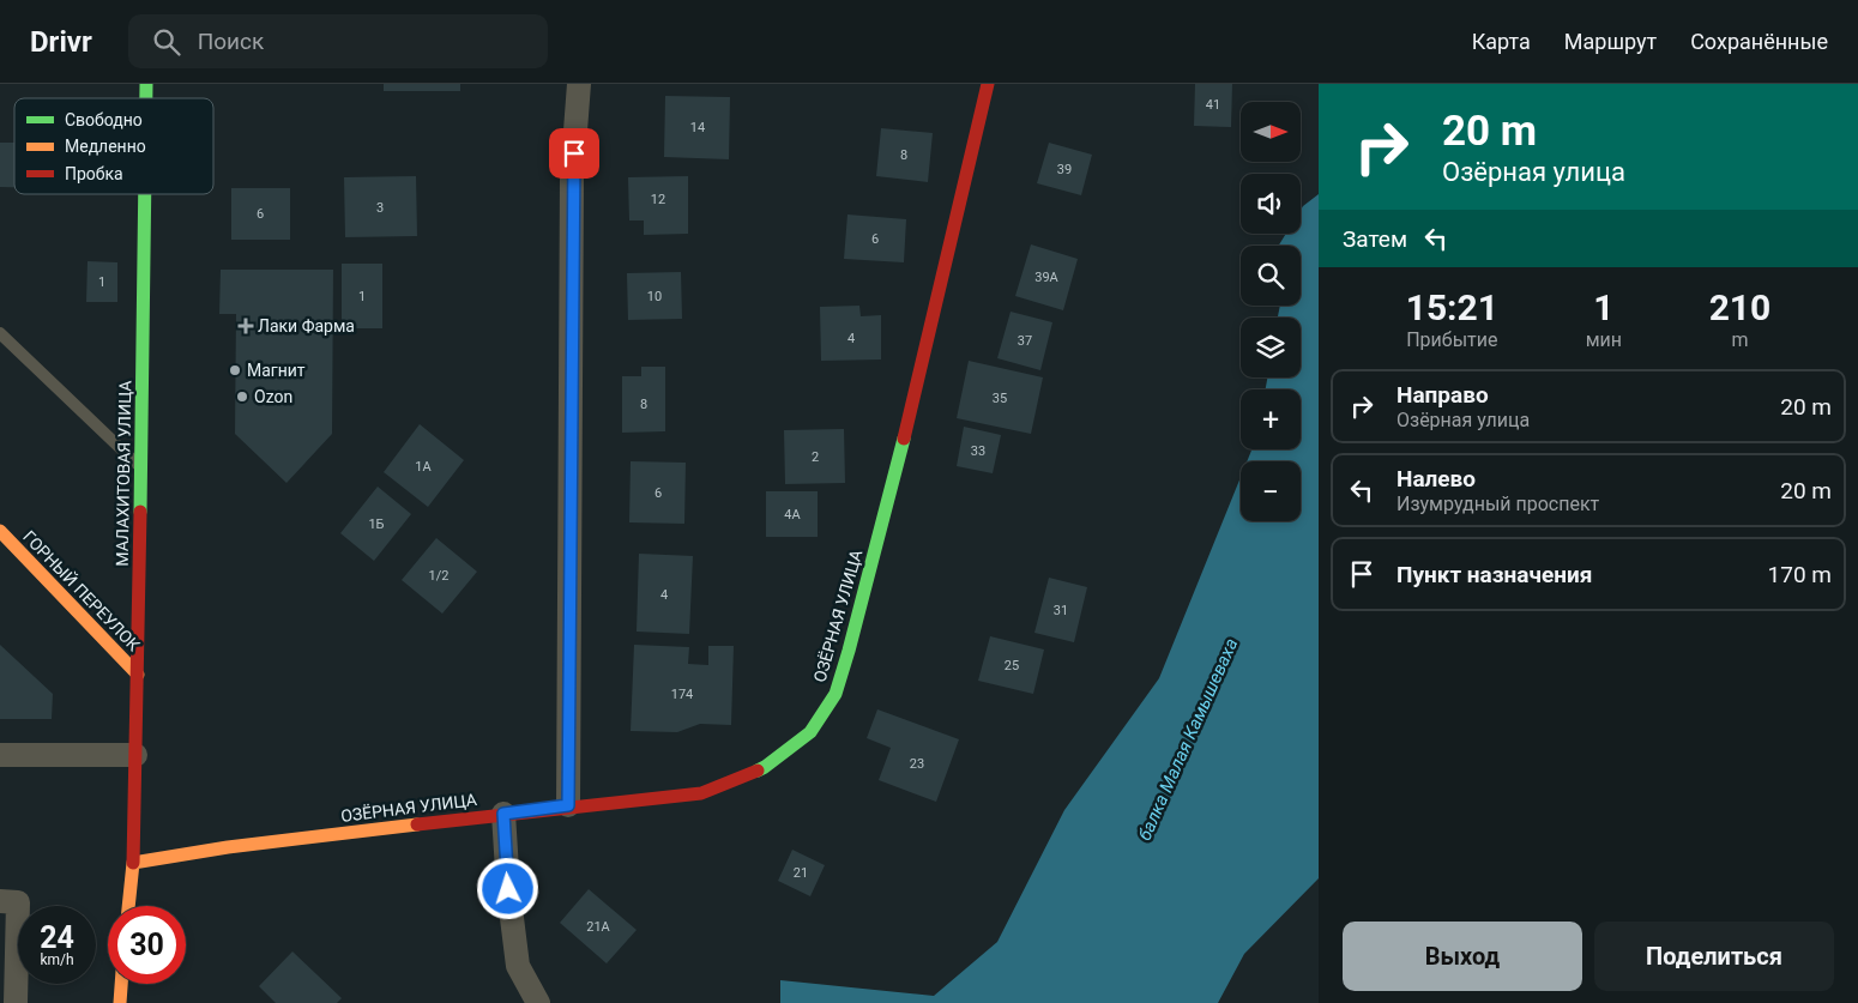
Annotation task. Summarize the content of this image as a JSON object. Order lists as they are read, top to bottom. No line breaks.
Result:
{"streets":{"street":["МАЛАХИТОВАЯ УЛИЦА","ГОРНЫЙ ПЕРЕУЛОК","ОЗЁРНАЯ УЛИЦА"]},"crossings":[["МАЛАХИТОВАЯ УЛИЦА","ГОРНЫЙ ПЕРЕУЛОК"],["МАЛАХИТОВАЯ УЛИЦА","ОЗЁРНАЯ УЛИЦА"]],"water":["балка Малая Камышеваха"],"places":{"health":["Лаки Фарма"],"other":["Магнит","Ozon"]},"house_numbers":["41","14","8","39","12","3","6","6","39А","1","1","10","4","37","35","8","33","2","1А","6","4А","1Б","1/2","4","31","25","174","23","21","21А"],"legend":["Свободно","Медленно","Пробка"],"north":"right","page":{"header":"Drivr","search":"Поиск","nav":["Карта","Маршрут","Сохранённые"],"turn":["20 m","Озёрная улица"],"map_buttons":["+","−"],"then":"Затем","eta":["15:21","Прибытие","1","мин","210","m"],"list":[{"name":"Направо","note":"Озёрная улица","value":"20 m"},{"name":"Налево","note":"Изумрудный проспект","value":"20 m"},{"name":"Пункт назначения","value":"170 m"}],"speed":"24 km/h","limit":"30","buttons":["Выход","Поделиться"]}}
